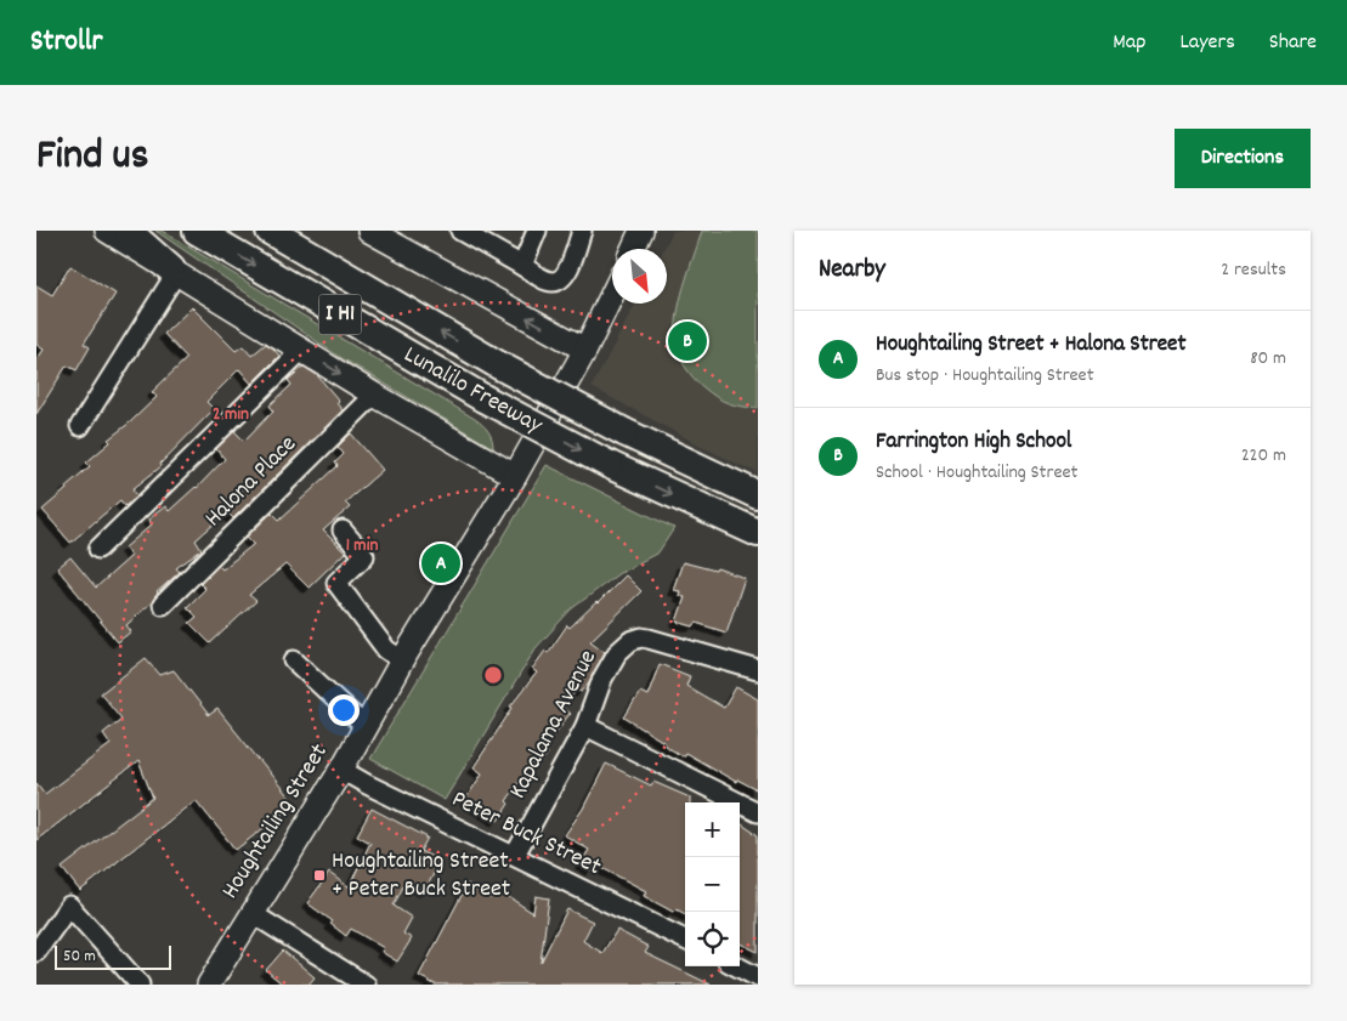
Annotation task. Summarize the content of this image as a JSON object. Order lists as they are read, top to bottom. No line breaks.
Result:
{"streets":{"highway":["I H1","Lunalilo Freeway"],"main road":["Houghtailing Street"],"street":["Halona Place","Kapalama Avenue","Peter Buck Street"]},"crossings":[["Kapalama Avenue","Peter Buck Street"],["Houghtailing Street","Peter Buck Street"]],"places":{"transit":["Houghtailing Street + Peter Buck Street"]},"scale_bar":"50 m","north":"bottom right","page":{"header":"Strollr","nav":["Map","Layers","Share"],"title":"Find us","buttons":"Directions","heading":["Nearby","2 results"],"list":[{"mark":"A","name":"Houghtailing Street + Halona Street","note":"Bus stop · Houghtailing Street","value":"80 m"},{"mark":"B","name":"Farrington High School","note":"School · Houghtailing Street","value":"220 m"}],"pins":["B","A"],"map_buttons":["+","−"],"scale":"50 m"},"rings":["2 min","1 min"]}
